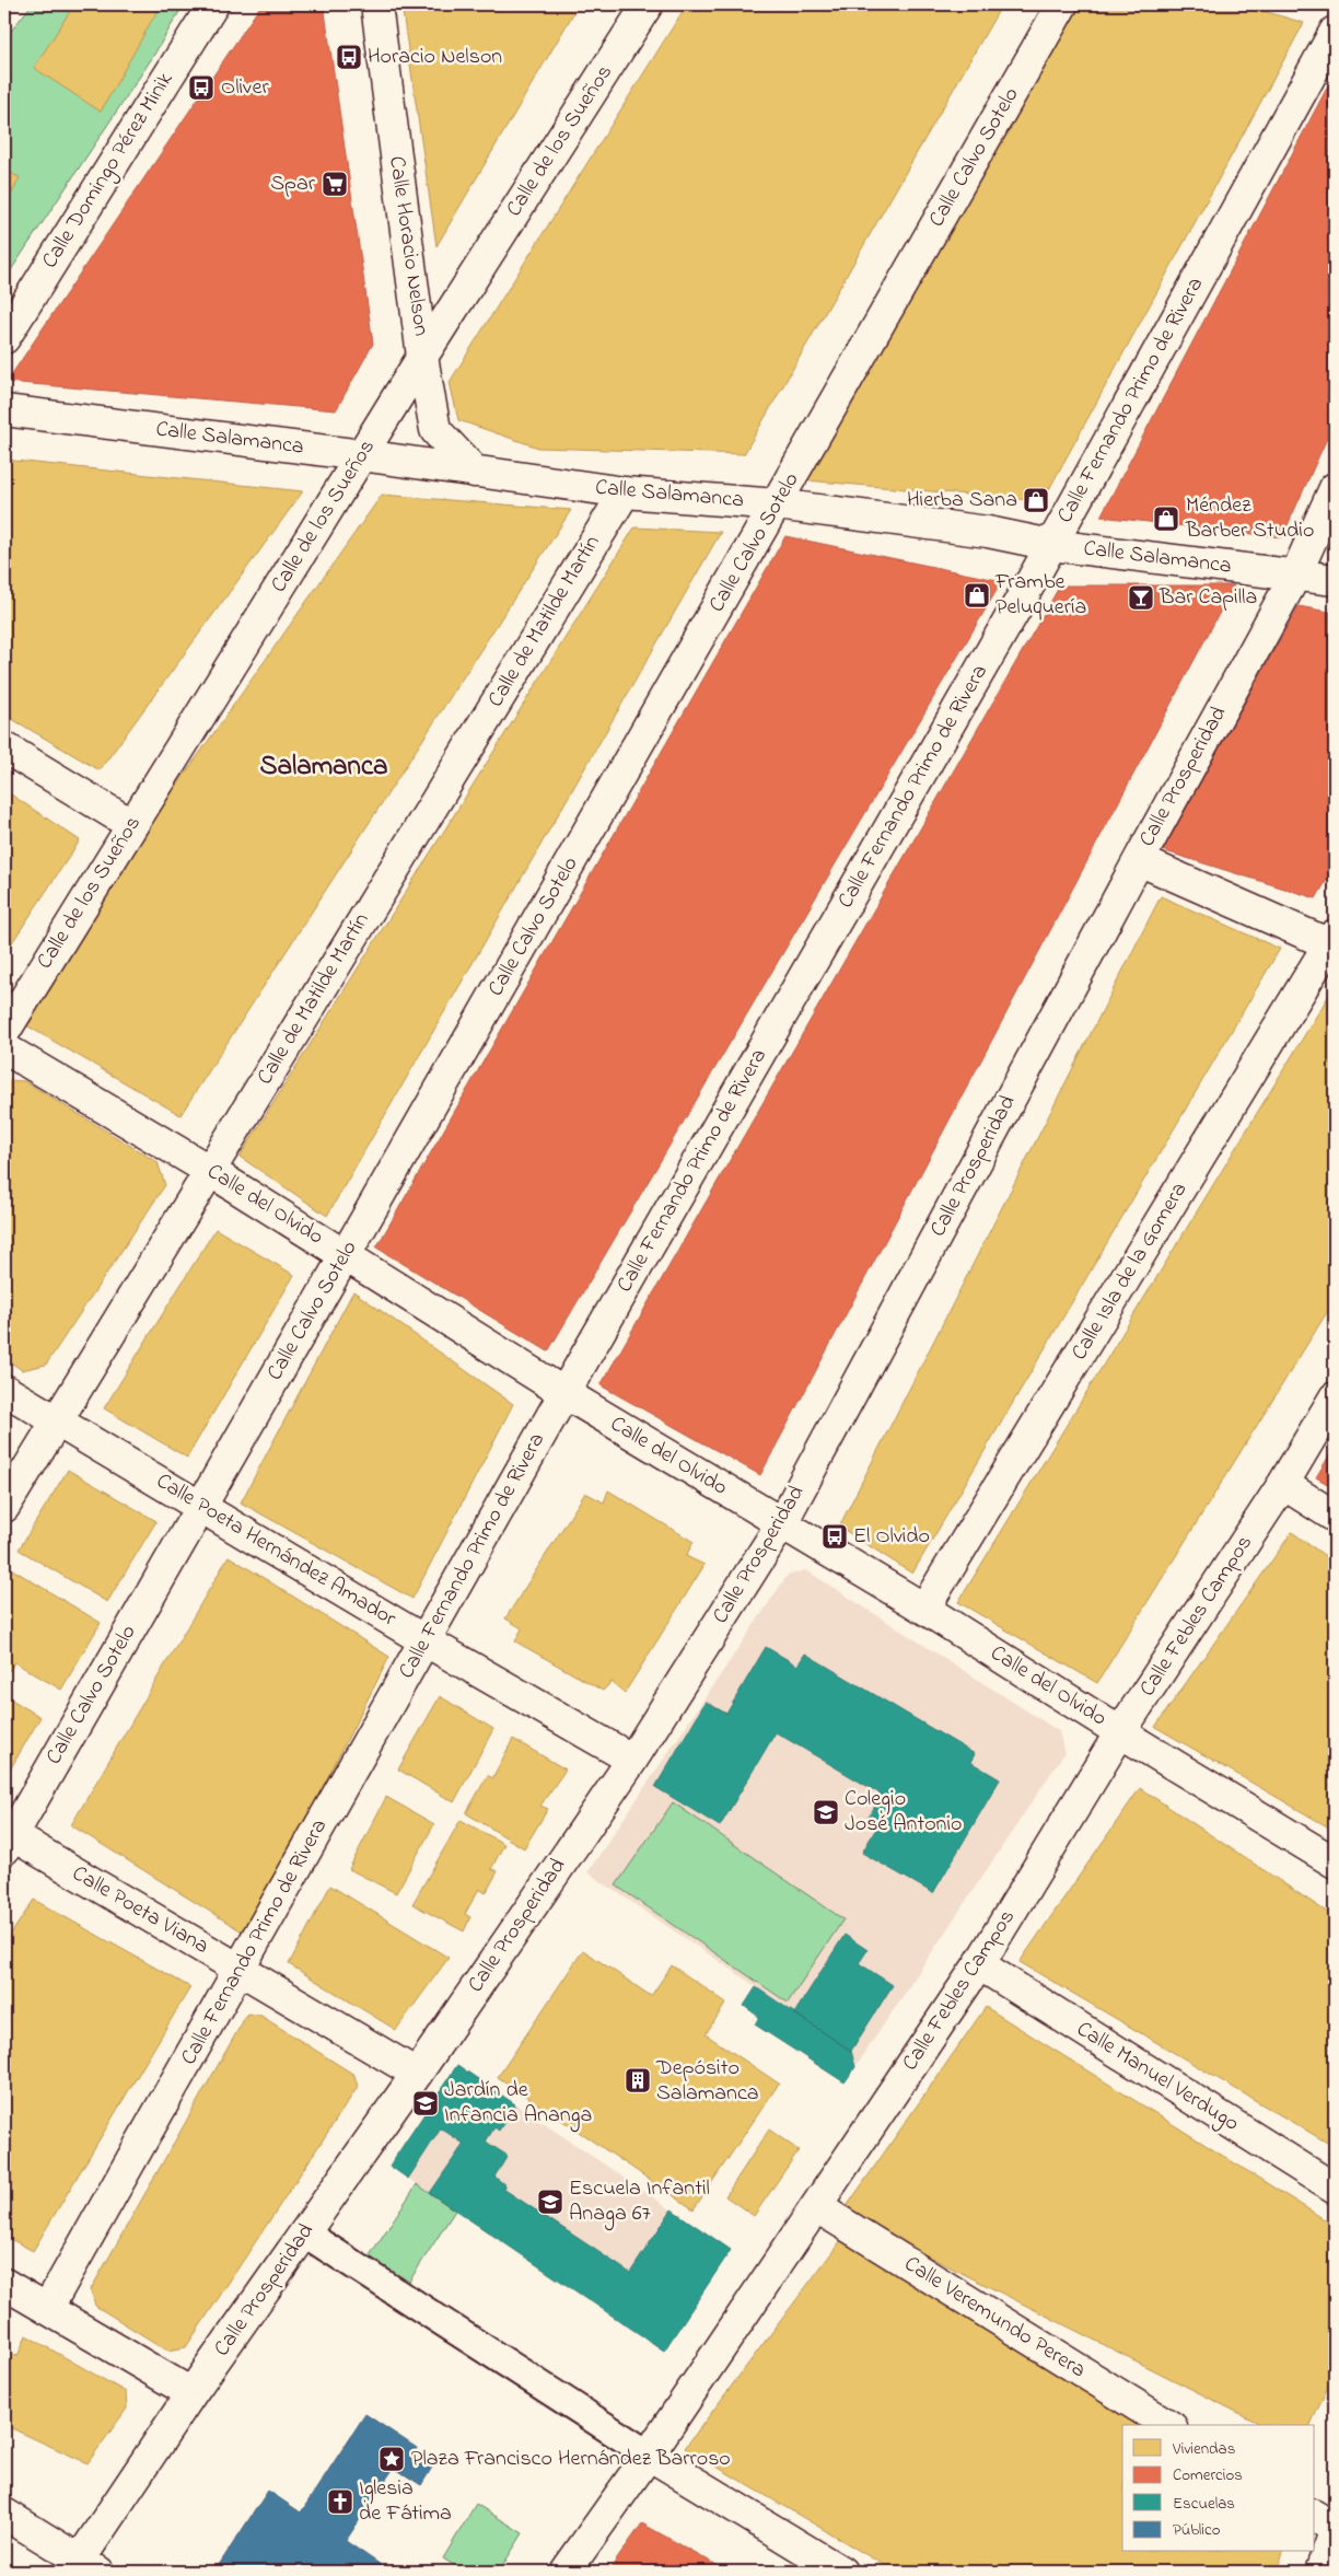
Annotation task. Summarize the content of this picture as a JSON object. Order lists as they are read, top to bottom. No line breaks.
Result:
{"streets":{"street":["Calle de los Sueños","Calle Calvo Sotelo","Calle Domingo Pérez Minik","Calle Horacio Nelson","Calle Fernando Primo de Rivera","Calle Salamanca","Calle de Matilde Martín","Calle Prosperidad","Calle del Olvido","Calle Isla de la Gomera","Calle Poeta Hernández Amador","Calle Febles Campos","Calle Poeta Viana","Calle Manuel Verdugo","Calle Veremundo Perera"]},"crossings":[["Calle de los Sueños","Calle Horacio Nelson"],["Calle de los Sueños","Calle Salamanca"],["Calle Calvo Sotelo","Calle Salamanca"],["Calle Calvo Sotelo","Calle del Olvido"],["Calle Calvo Sotelo","Calle Poeta Hernández Amador"],["Calle Calvo Sotelo","Calle Poeta Viana"],["Calle Horacio Nelson","Calle Salamanca"],["Calle Fernando Primo de Rivera","Calle Salamanca"],["Calle Fernando Primo de Rivera","Calle del Olvido"],["Calle Fernando Primo de Rivera","Calle Poeta Hernández Amador"],["Calle Fernando Primo de Rivera","Calle Poeta Viana"],["Calle Salamanca","Calle de Matilde Martín"],["Calle Salamanca","Calle Prosperidad"],["Calle de Matilde Martín","Calle del Olvido"],["Calle de Matilde Martín","Calle Poeta Hernández Amador"],["Calle Prosperidad","Calle del Olvido"],["Calle Prosperidad","Calle Poeta Hernández Amador"],["Calle Prosperidad","Calle Poeta Viana"],["Calle del Olvido","Calle Isla de la Gomera"],["Calle del Olvido","Calle Febles Campos"],["Calle Febles Campos","Calle Manuel Verdugo"],["Calle Febles Campos","Calle Veremundo Perera"]],"districts":["Salamanca"],"places":{"bus stop":["Horacio Nelson","Oliver","El Olvido"],"supermarket":["Spar"],"shop":["Hierba Sana","Méndez Barber Studio","Frambe Peluquería"],"bar":["Bar Capilla"],"school or university":["Colegio José Antonio","Jardín de Infancia Ananga","Escuela Infantil Anaga 67"],"building":["Depósito Salamanca"],"place":["Plaza Francisco Hernández Barroso"],"church":["Iglesia de Fátima"]},"legend":["Viviendas","Comercios","Escuelas","Público"]}
